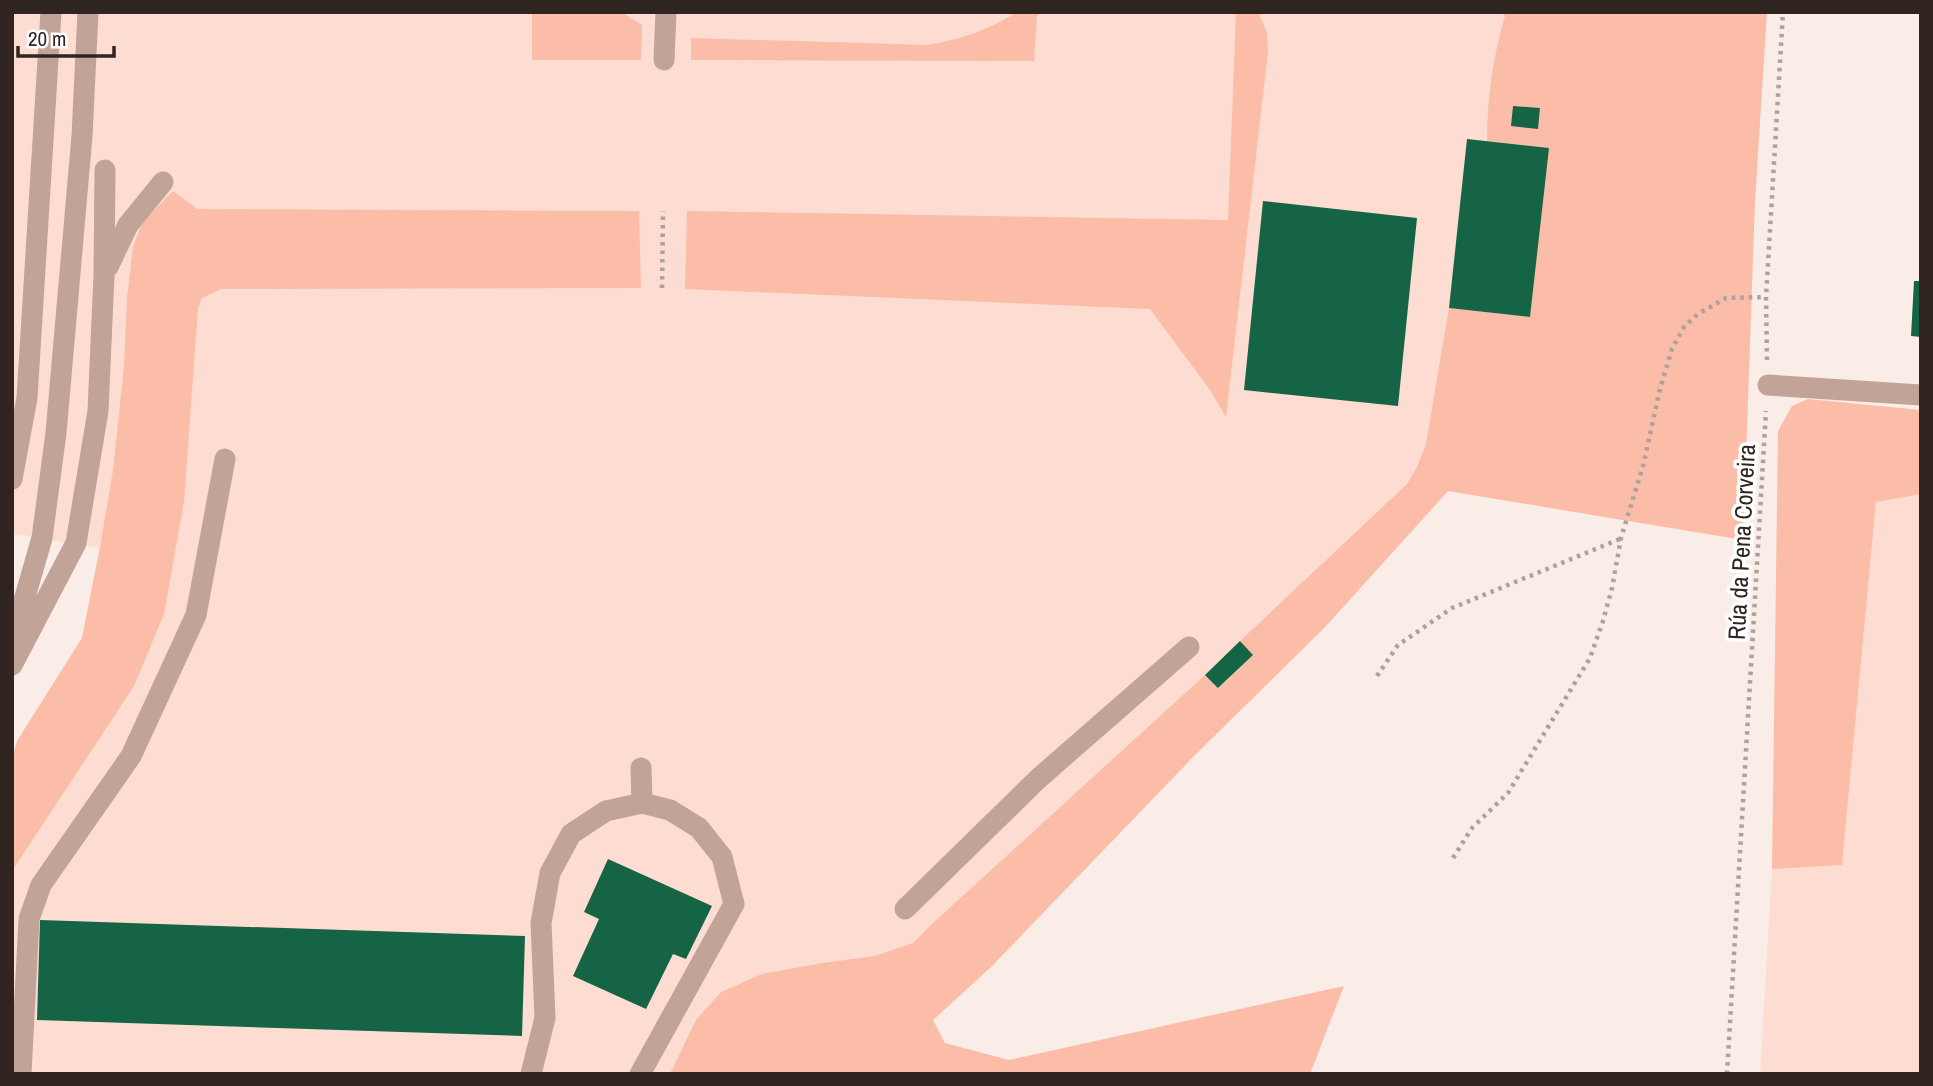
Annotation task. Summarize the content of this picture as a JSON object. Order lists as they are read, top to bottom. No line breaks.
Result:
{"streets":{"path":["Rúa da Pena Corveira"]},"scale_bar":"20 m"}
